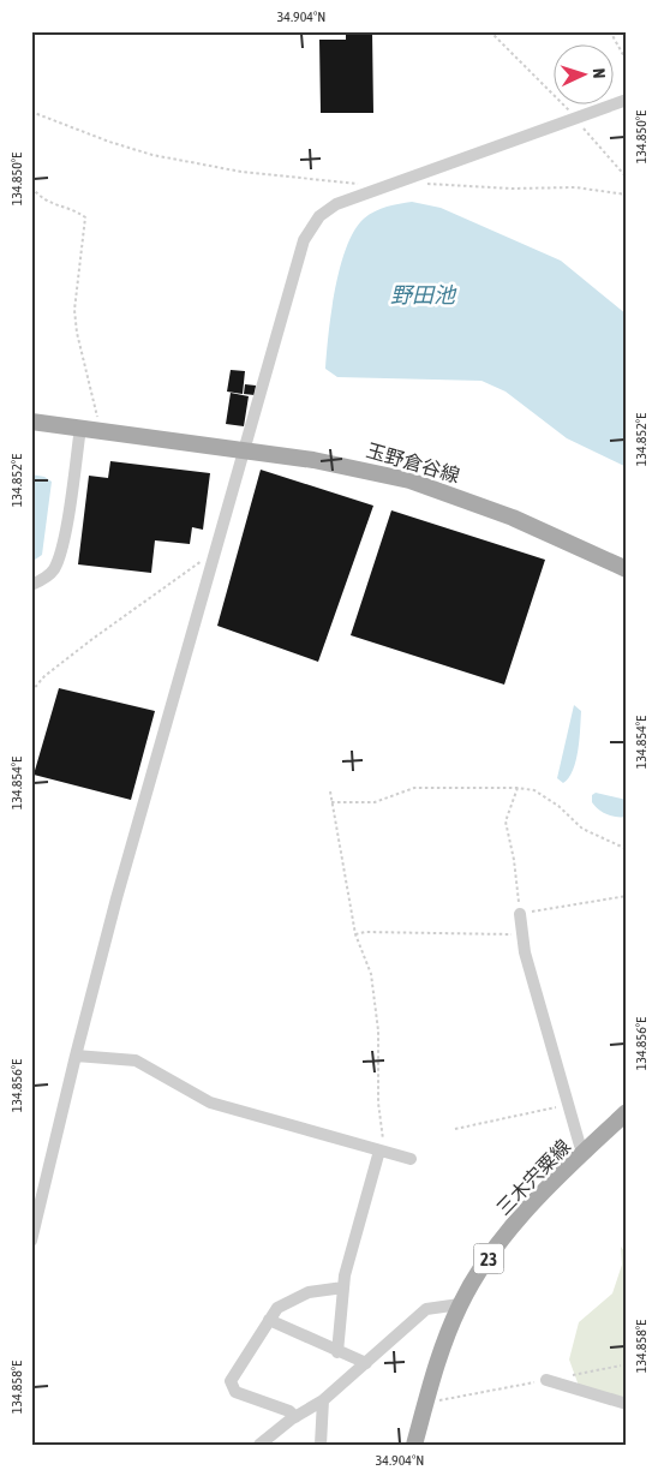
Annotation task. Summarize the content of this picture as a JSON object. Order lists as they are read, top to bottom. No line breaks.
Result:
{"streets":{"main road":["玉野倉谷線","三木宍粟線","23"]},"water":["野田池"],"north":"right","coordinates":["34.904°N","134.850°E","134.852°E","134.854°E","134.856°E","134.858°E"]}
